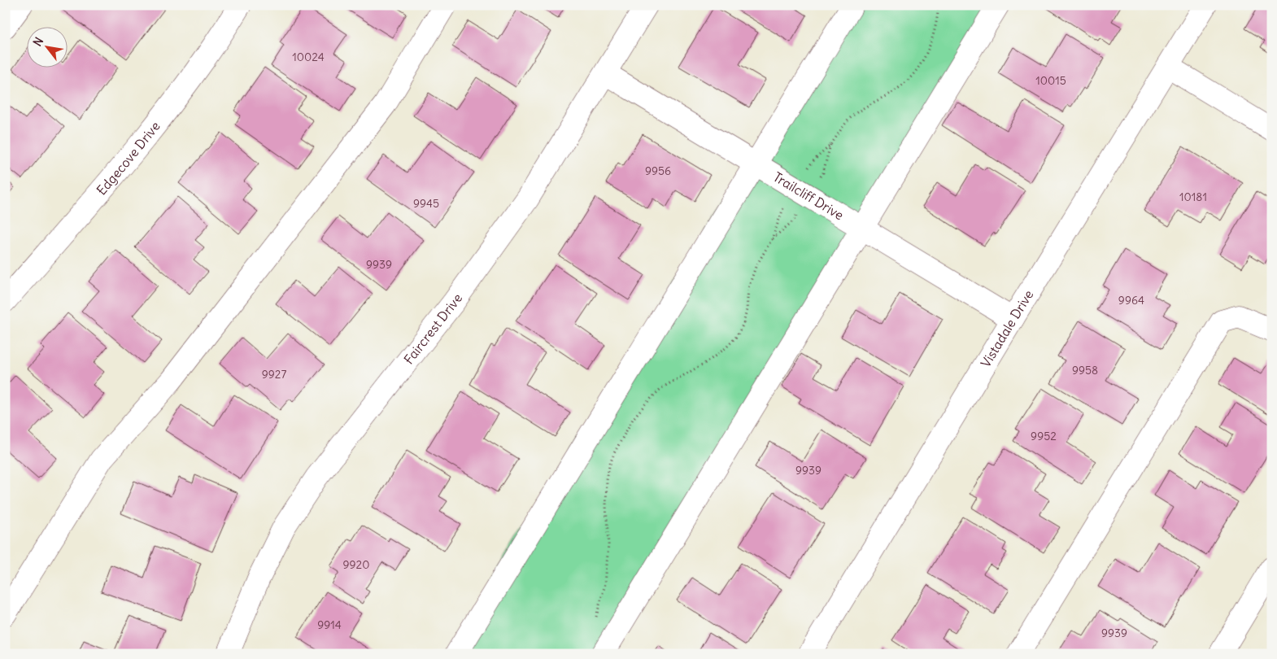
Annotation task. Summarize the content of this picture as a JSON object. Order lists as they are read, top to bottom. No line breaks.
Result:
{"streets":{"street":["Edgecove Drive","Trailcliff Drive","Faircrest Drive","Vistadale Drive"]},"crossings":[["Trailcliff Drive","Faircrest Drive"],["Trailcliff Drive","Vistadale Drive"]],"house_numbers":["10024","10015","9956","10181","9945","9939","9964","9958","9927","9952","9939","9920","9914","9939"],"north":"top left"}
